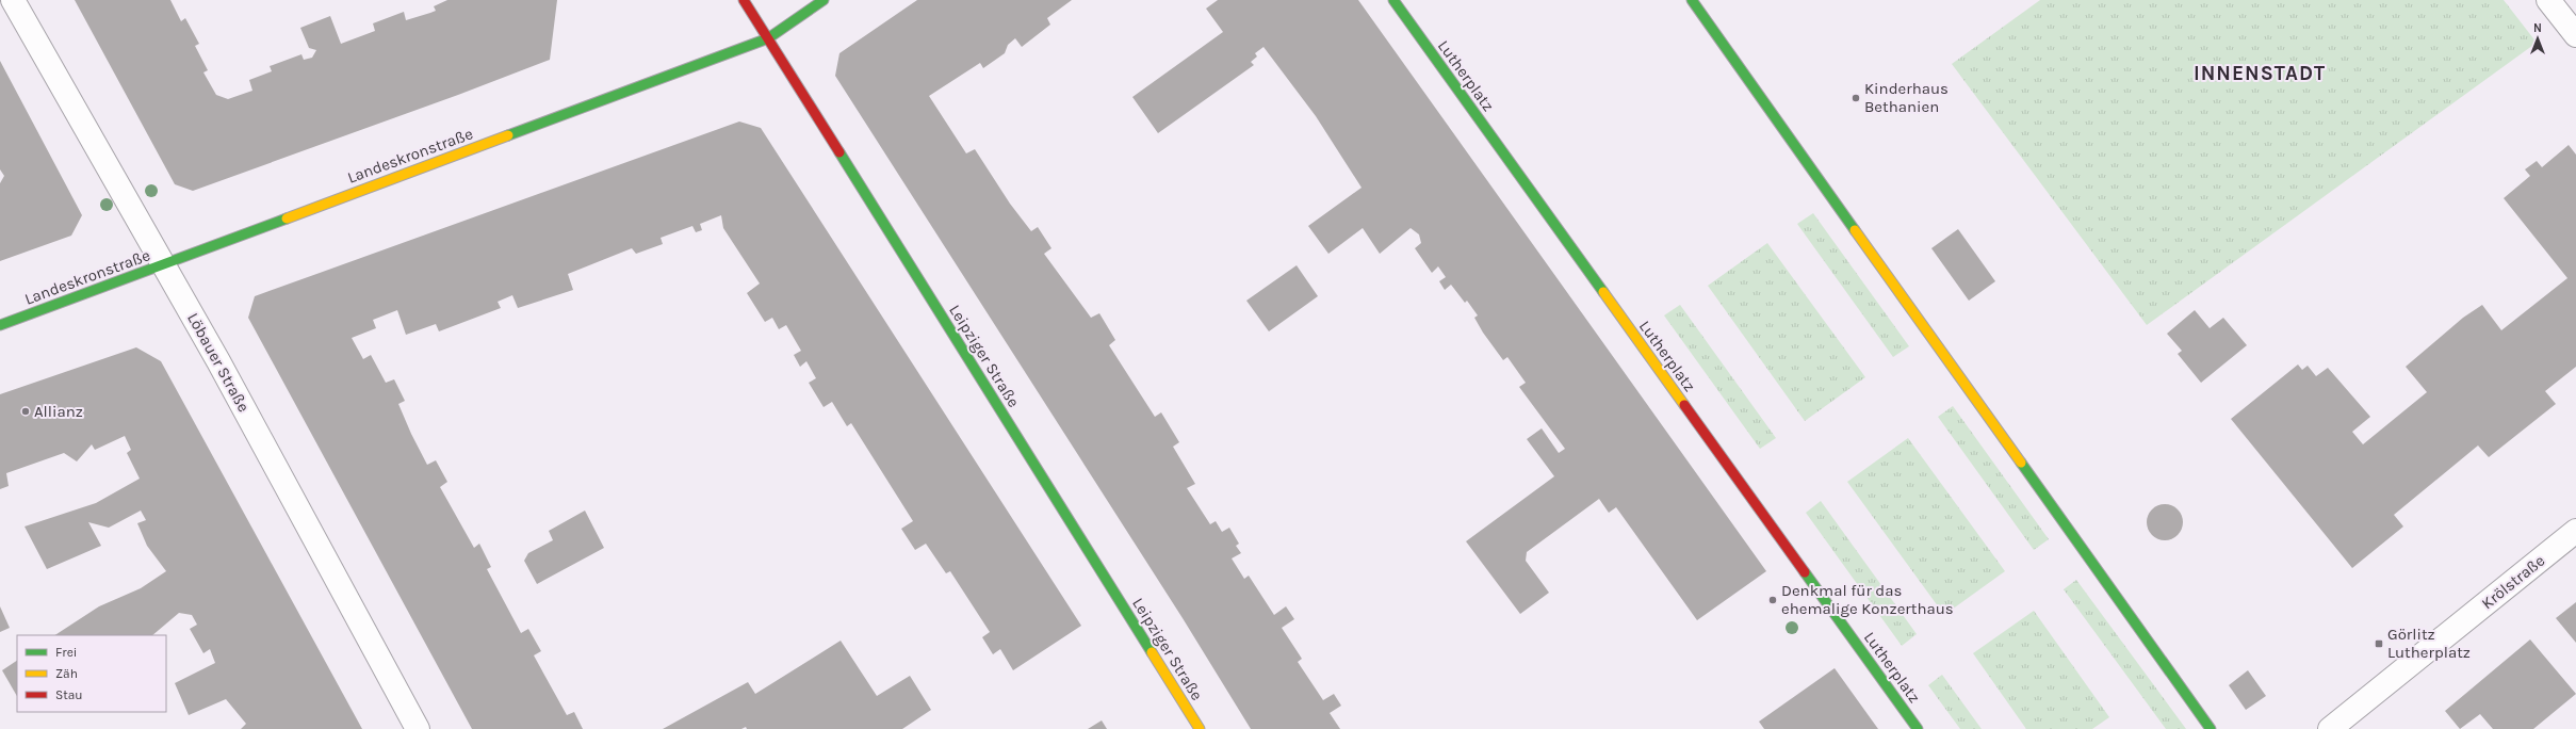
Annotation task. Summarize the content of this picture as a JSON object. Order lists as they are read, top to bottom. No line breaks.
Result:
{"streets":{"street":["Lutherplatz","Landeskronstraße","Leipziger Straße","Löbauer Straße","Krölstraße"]},"crossings":[["Landeskronstraße","Leipziger Straße"],["Landeskronstraße","Löbauer Straße"]],"districts":["INNENSTADT"],"places":{"other":["Kinderhaus Bethanien","Allianz","Denkmal für das ehemalige Konzerthaus"],"transit":["Görlitz Lutherplatz"]},"legend":["Frei","Zäh","Stau"],"north":"top"}
